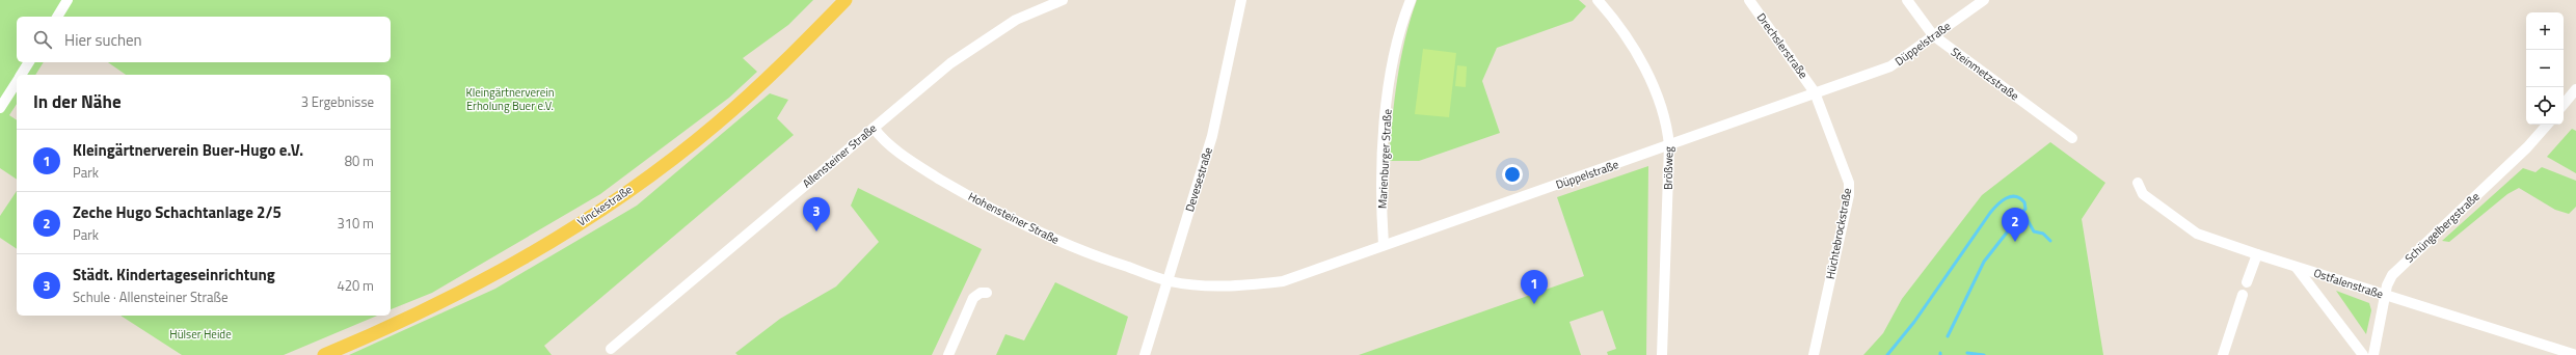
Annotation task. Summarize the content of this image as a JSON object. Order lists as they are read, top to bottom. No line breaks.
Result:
{"streets":{"main road":["Vinckestraße"],"street":["Düppelstraße","Drechslerstraße","Steinmetzstraße","Allensteiner Straße","Marienburger Straße","Brößweg","Devesestraße","Hohensteiner Straße","Schüngelbergstraße","Hüchtebrockstraße","Ostfalenstraße"]},"crossings":[["Düppelstraße","Drechslerstraße"],["Düppelstraße","Steinmetzstraße"],["Düppelstraße","Marienburger Straße"],["Düppelstraße","Brößweg"],["Düppelstraße","Devesestraße"],["Düppelstraße","Hohensteiner Straße"],["Düppelstraße","Hüchtebrockstraße"],["Drechslerstraße","Hüchtebrockstraße"],["Allensteiner Straße","Hohensteiner Straße"],["Devesestraße","Hohensteiner Straße"],["Schüngelbergstraße","Ostfalenstraße"]],"parks":["Kleingärtnerverein Erholung Buer e.V.","Hülser Heide"],"page":{"map_buttons":["+","−"],"search":"Hier suchen","heading":["In der Nähe","3 Ergebnisse"],"list":[{"mark":"1","name":"Kleingärtnerverein Buer-Hugo e.V.","note":"Park","value":"80 m"},{"mark":"2","name":"Zeche Hugo Schachtanlage 2/5","note":"Park","value":"310 m"},{"mark":"3","name":"Städt. Kindertageseinrichtung","note":"Schule · Allensteiner Straße","value":"420 m"}],"pins":["3","2","1"]}}
